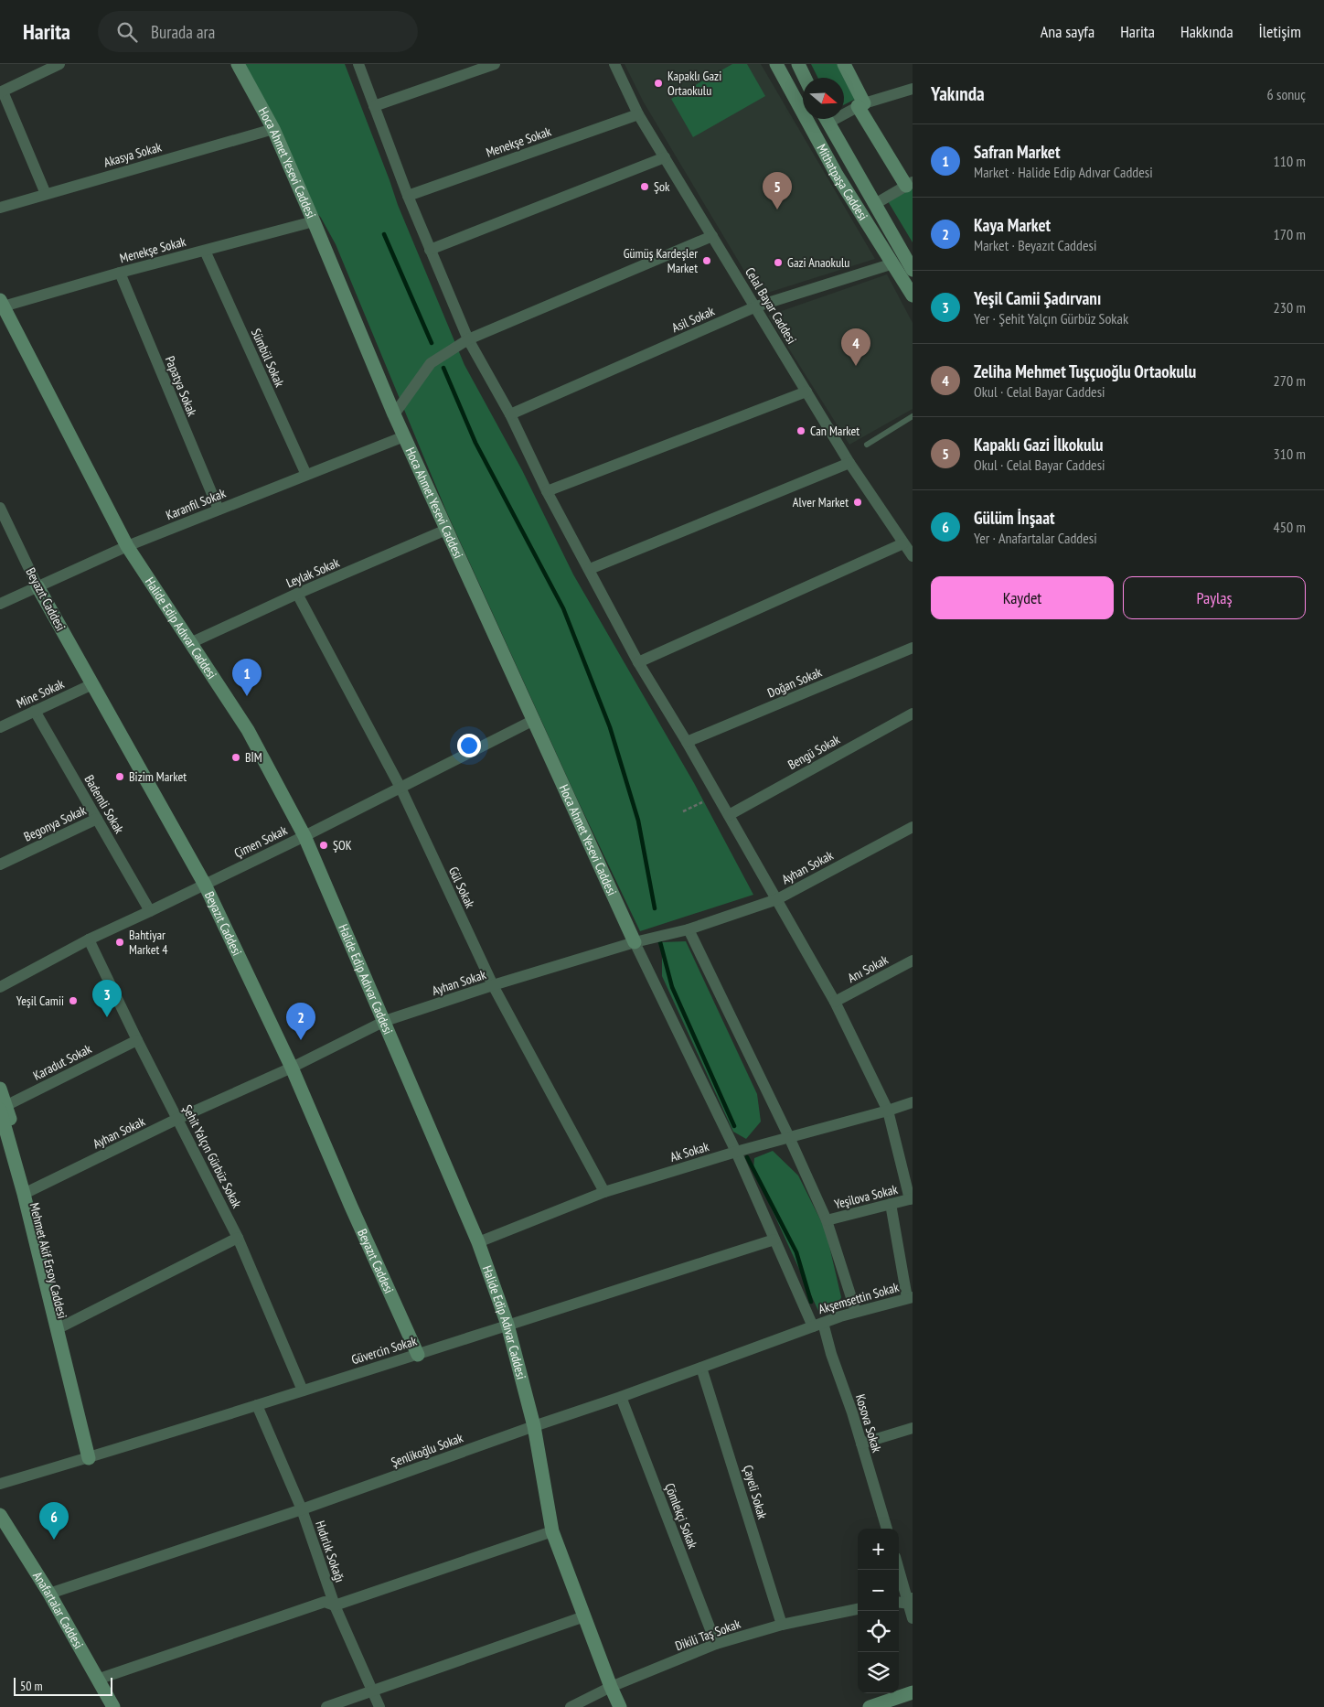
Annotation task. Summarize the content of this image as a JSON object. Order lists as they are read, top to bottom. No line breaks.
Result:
{"streets":{"street":["Menekşe Sokak","Akasya Sokak","Hoca Ahmet Yesevi Caddesi","Mithatpaşa Caddesi","Celal Bayar Caddesi","Asil Sokak","Sümbül Sokak","Papatya Sokak","Karanfil Sokak","Leylak Sokak","Beyazıt Caddesi","Halide Edip Adıvar Caddesi","Doğan Sokak","Mine Sokak","Bengü Sokak","Bademli Sokak","Begonya Sokak","Çimen Sokak","Ayhan Sokak","Gül Sokak","Anı Sokak","Karadut Sokak","Ak Sokak","Şehit Yalçın Gürbüz Sokak","Yeşilova Sokak","Mehmet Akif Ersoy Caddesi","Akşemsettin Sokak","Güvercin Sokak","Kosova Sokak","Şenlikoğlu Sokak","Çayeli Sokak","Çömlekçi Sokak","Hıdırlık Sokağı","Anafartalar Caddesi","Dikili Taş Sokak"]},"crossings":[["Menekşe Sokak","Hoca Ahmet Yesevi Caddesi"],["Menekşe Sokak","Celal Bayar Caddesi"],["Menekşe Sokak","Sümbül Sokak"],["Menekşe Sokak","Papatya Sokak"],["Menekşe Sokak","Halide Edip Adıvar Caddesi"],["Akasya Sokak","Hoca Ahmet Yesevi Caddesi"],["Hoca Ahmet Yesevi Caddesi","Karanfil Sokak"],["Hoca Ahmet Yesevi Caddesi","Leylak Sokak"],["Hoca Ahmet Yesevi Caddesi","Çimen Sokak"],["Hoca Ahmet Yesevi Caddesi","Ayhan Sokak"],["Hoca Ahmet Yesevi Caddesi","Kosova Sokak"],["Mithatpaşa Caddesi","Asil Sokak"],["Celal Bayar Caddesi","Asil Sokak"],["Sümbül Sokak","Karanfil Sokak"],["Papatya Sokak","Karanfil Sokak"],["Karanfil Sokak","Beyazıt Caddesi"],["Karanfil Sokak","Halide Edip Adıvar Caddesi"],["Leylak Sokak","Halide Edip Adıvar Caddesi"],["Leylak Sokak","Gül Sokak"],["Beyazıt Caddesi","Mine Sokak"],["Beyazıt Caddesi","Çimen Sokak"],["Beyazıt Caddesi","Ayhan Sokak"],["Beyazıt Caddesi","Güvercin Sokak"],["Halide Edip Adıvar Caddesi","Çimen Sokak"],["Halide Edip Adıvar Caddesi","Ayhan Sokak"],["Halide Edip Adıvar Caddesi","Ak Sokak"],["Halide Edip Adıvar Caddesi","Güvercin Sokak"],["Halide Edip Adıvar Caddesi","Şenlikoğlu Sokak"],["Halide Edip Adıvar Caddesi","Dikili Taş Sokak"],["Mine Sokak","Bademli Sokak"],["Bademli Sokak","Begonya Sokak"],["Bademli Sokak","Çimen Sokak"],["Çimen Sokak","Gül Sokak"],["Çimen Sokak","Şehit Yalçın Gürbüz Sokak"],["Ayhan Sokak","Gül Sokak"],["Ayhan Sokak","Şehit Yalçın Gürbüz Sokak"],["Ayhan Sokak","Mehmet Akif Ersoy Caddesi"],["Ayhan Sokak","Kosova Sokak"],["Gül Sokak","Ak Sokak"],["Karadut Sokak","Şehit Yalçın Gürbüz Sokak"],["Karadut Sokak","Mehmet Akif Ersoy Caddesi"],["Ak Sokak","Kosova Sokak"],["Şehit Yalçın Gürbüz Sokak","Güvercin Sokak"],["Mehmet Akif Ersoy Caddesi","Güvercin Sokak"],["Akşemsettin Sokak","Kosova Sokak"],["Akşemsettin Sokak","Şenlikoğlu Sokak"],["Güvercin Sokak","Kosova Sokak"],["Güvercin Sokak","Hıdırlık Sokağı"],["Kosova Sokak","Şenlikoğlu Sokak"],["Şenlikoğlu Sokak","Çayeli Sokak"],["Şenlikoğlu Sokak","Çömlekçi Sokak"],["Şenlikoğlu Sokak","Hıdırlık Sokağı"],["Şenlikoğlu Sokak","Anafartalar Caddesi"],["Çayeli Sokak","Dikili Taş Sokak"],["Çömlekçi Sokak","Dikili Taş Sokak"]],"places":["Kapaklı Gazi Ortaokulu","Şok","Gümüş Kardeşler Market","Gazi Anaokulu","Can Market","Alver Market","BİM","Bizim Market","ŞOK","Bahtiyar Market 4","Yeşil Camii"],"scale_bar":"50 m","north":"right","page":{"header":"Harita","search":"Burada ara","nav":["Ana sayfa","Harita","Hakkında","İletişim"],"heading":["Yakında","6 sonuç"],"list":[{"mark":"1","name":"Safran Market","note":"Market · Halide Edip Adıvar Caddesi","value":"110 m"},{"mark":"2","name":"Kaya Market","note":"Market · Beyazıt Caddesi","value":"170 m"},{"mark":"3","name":"Yeşil Camii Şadırvanı","note":"Yer · Şehit Yalçın Gürbüz Sokak","value":"230 m"},{"mark":"4","name":"Zeliha Mehmet Tuşçuoğlu Ortaokulu","note":"Okul · Celal Bayar Caddesi","value":"270 m"},{"mark":"5","name":"Kapaklı Gazi İlkokulu","note":"Okul · Celal Bayar Caddesi","value":"310 m"},{"mark":"6","name":"Gülüm İnşaat","note":"Yer · Anafartalar Caddesi","value":"450 m"}],"pins":["5","4","1","3","2","6"],"buttons":["Kaydet","Paylaş"],"map_buttons":["+","−"],"scale":"50 m"}}
